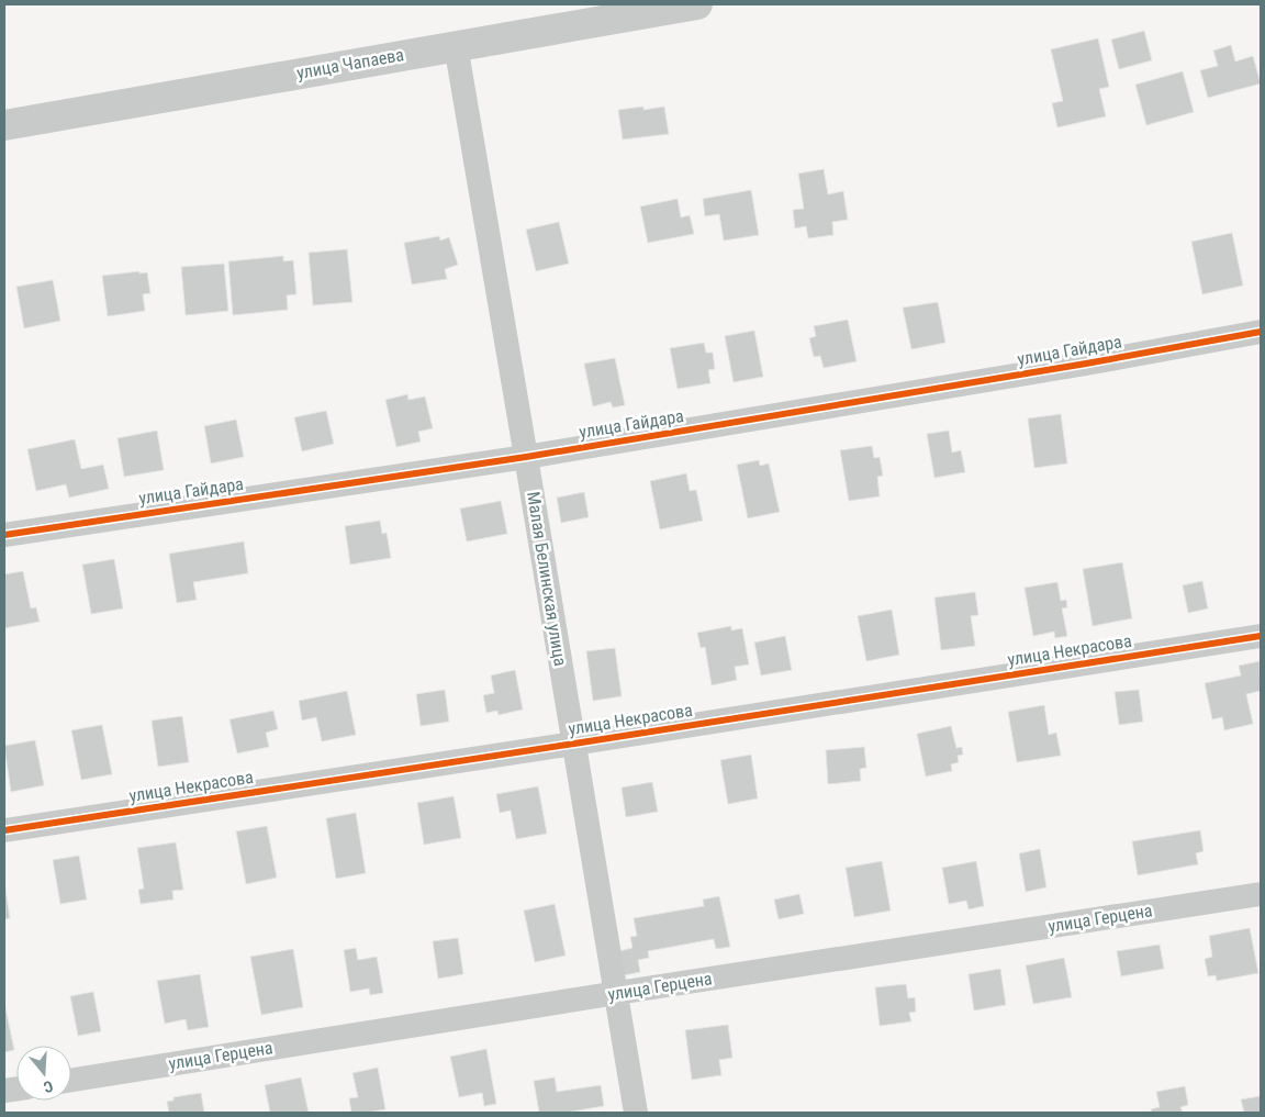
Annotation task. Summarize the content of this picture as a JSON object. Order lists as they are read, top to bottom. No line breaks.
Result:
{"streets":{"street":["улица Чапаева","улица Гайдара","Малая Белинская улица","улица Некрасова","улица Герцена"]},"crossings":[["улица Чапаева","Малая Белинская улица"],["улица Гайдара","Малая Белинская улица"],["Малая Белинская улица","улица Некрасова"],["Малая Белинская улица","улица Герцена"]],"north":"bottom"}
